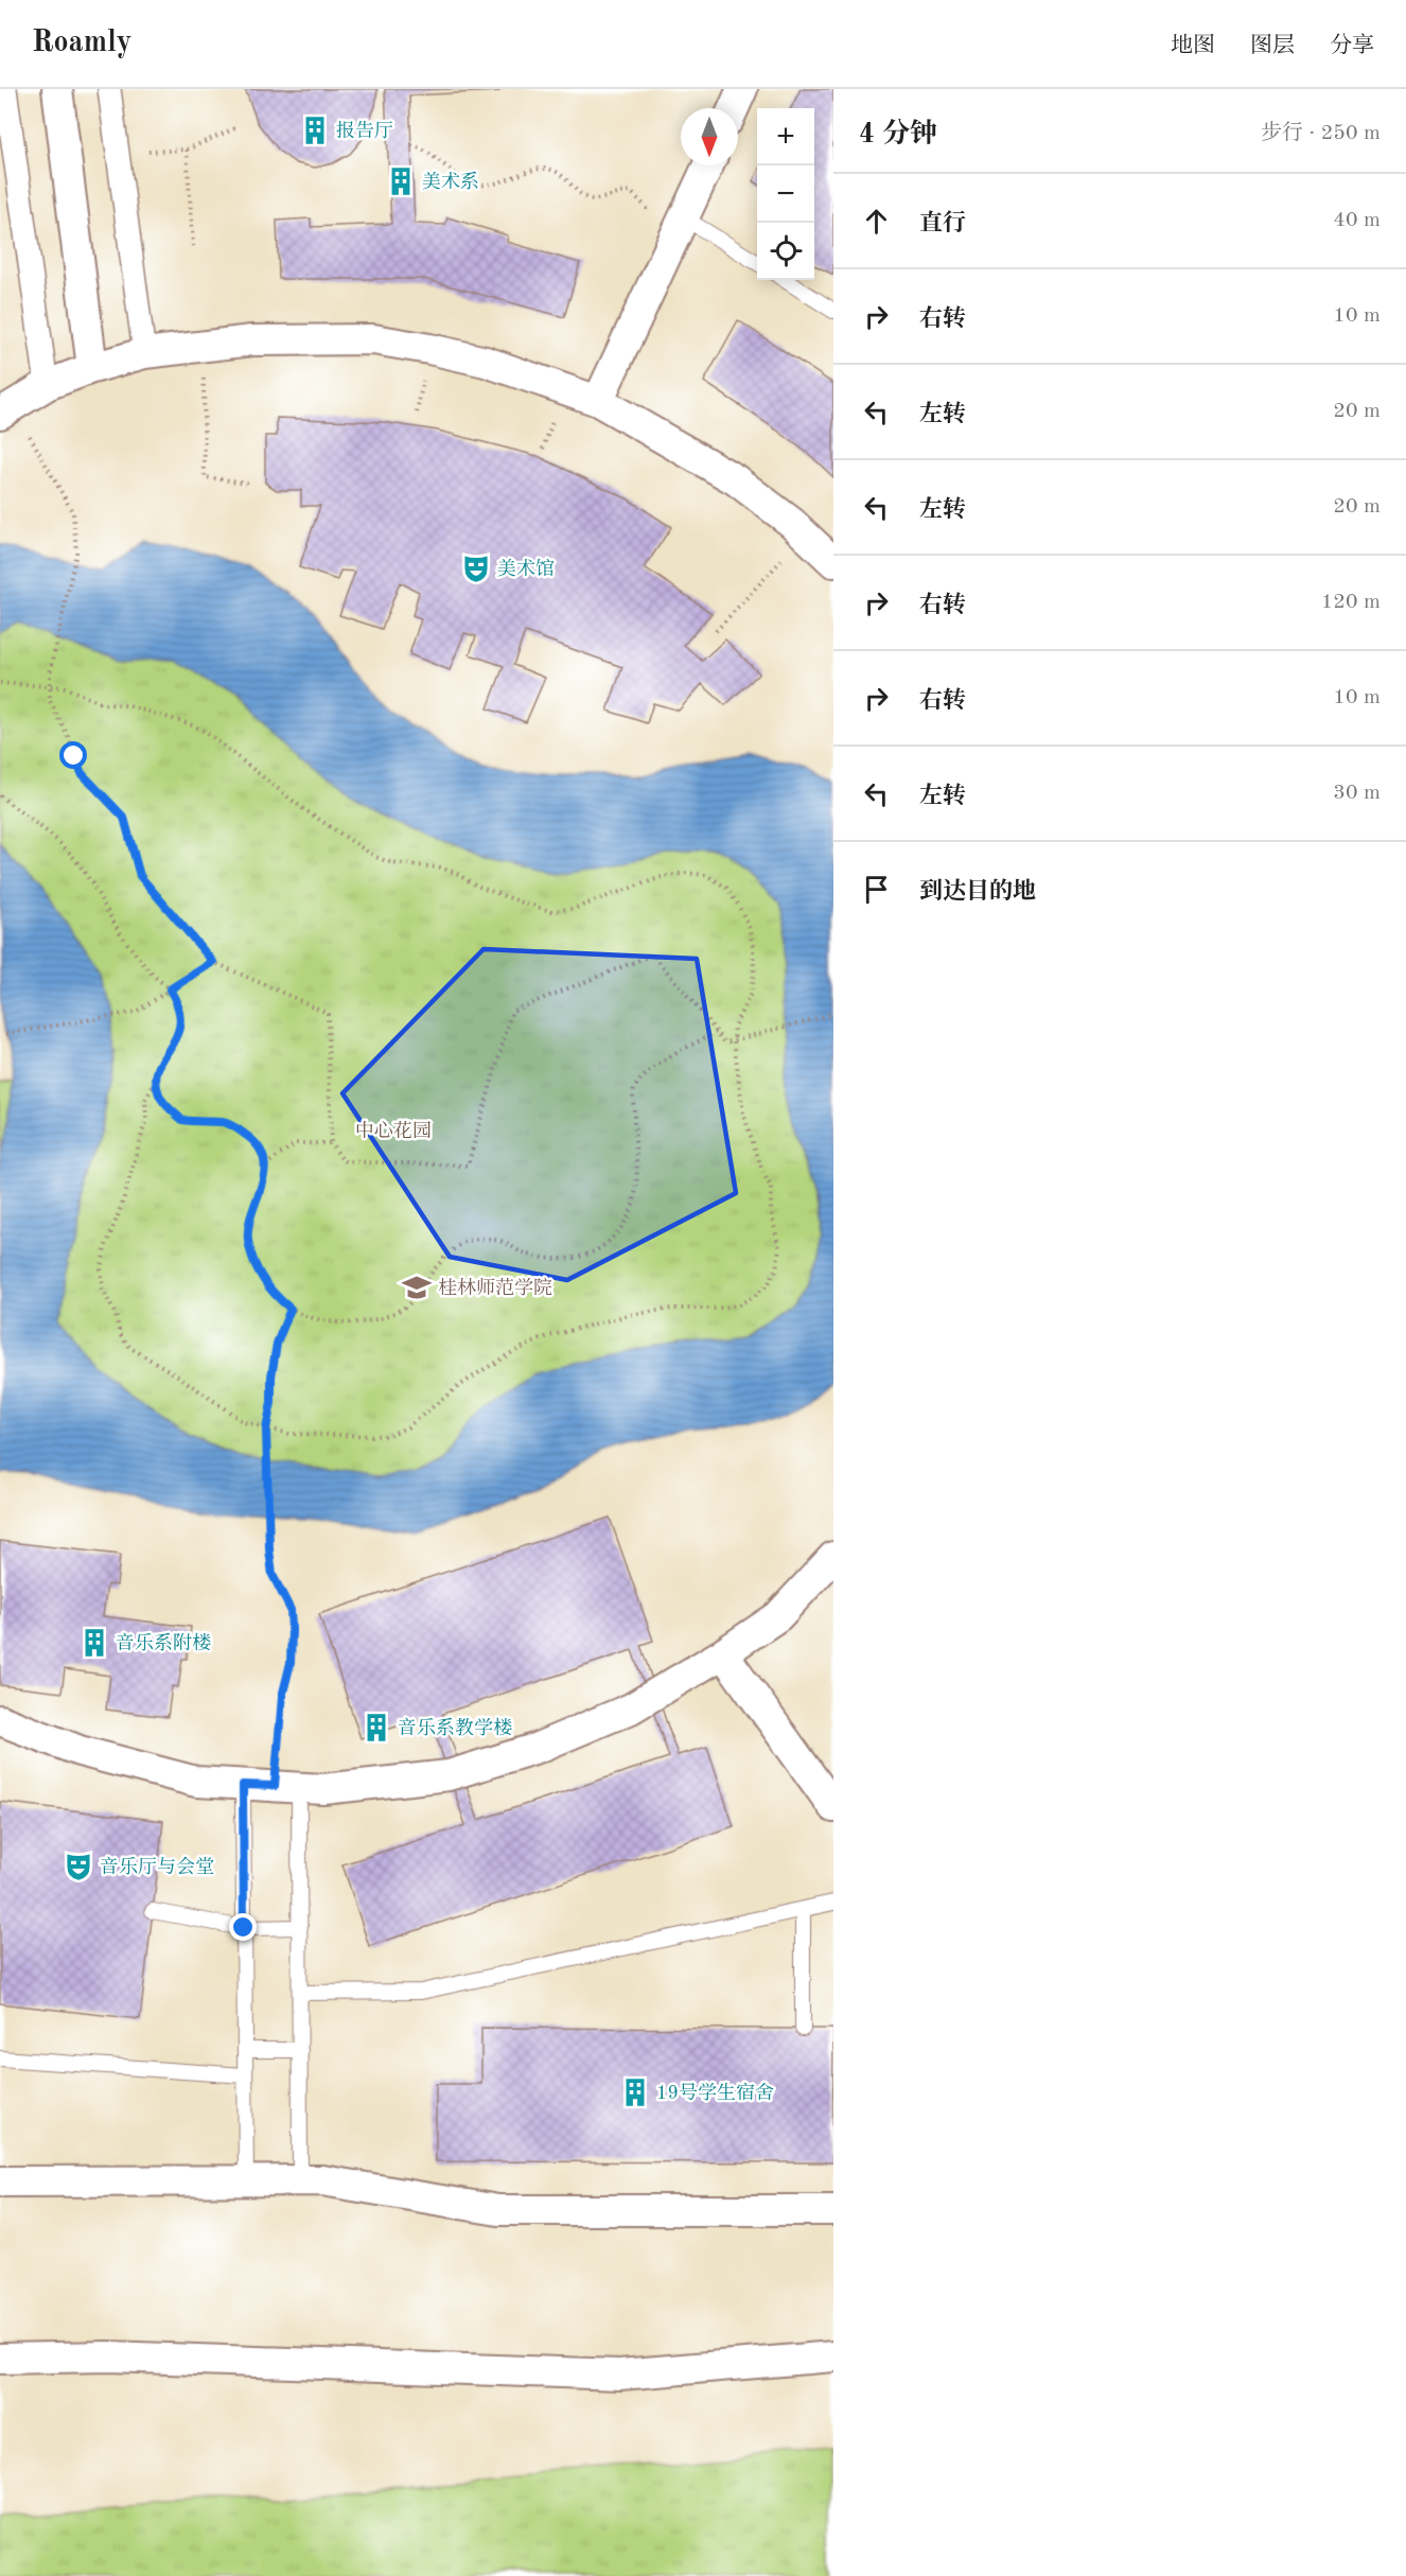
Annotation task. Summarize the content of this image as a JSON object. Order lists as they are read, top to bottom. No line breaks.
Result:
{"parks":["中心花园"],"places":{"building":["报告厅","美术系","音乐系附楼","音乐系教学楼","19号学生宿舍"],"theatre":["美术馆","音乐厅与会堂"],"school or university":["桂林师范学院"]},"north":"bottom","page":{"header":"Roamly","nav":["地图","图层","分享"],"heading":["4 分钟","步行 · 250 m"],"map_buttons":["+","−"],"list":[["直行","40 m"],["右转","10 m"],["左转","20 m"],["左转","20 m"],["右转","120 m"],["右转","10 m"],["左转","30 m"],"到达目的地"]}}
